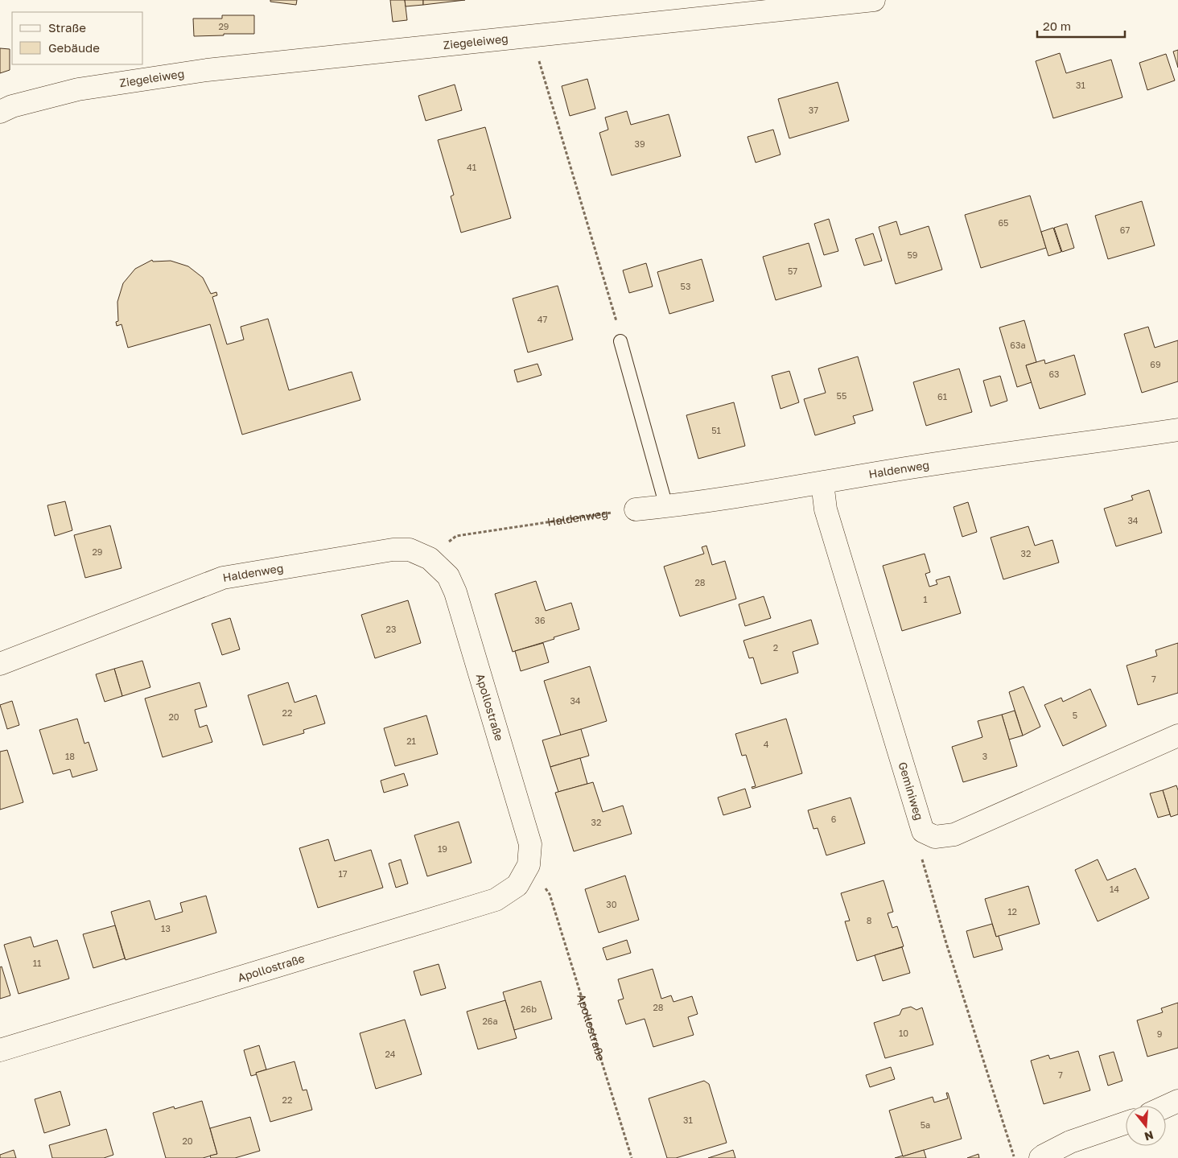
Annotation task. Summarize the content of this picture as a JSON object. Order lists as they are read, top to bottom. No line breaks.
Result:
{"streets":{"street":["Ziegeleiweg","Haldenweg","Apollostraße","Geminiweg"]},"crossings":[["Haldenweg","Apollostraße"],["Haldenweg","Geminiweg"]],"house_numbers":["29","31","37","39","41","65","67","59","57","53","47","63a","69","63","55","61","51","34","29","32","28","1","36","23","2","7","34","22","5","20","21","4","18","3","6","32","19","17","14","30","12","8","13","11","28","26b","26a","10","9","24","7","22","31","5a","20"],"legend":["Straße","Gebäude"],"scale_bar":"20 m","north":"bottom"}
